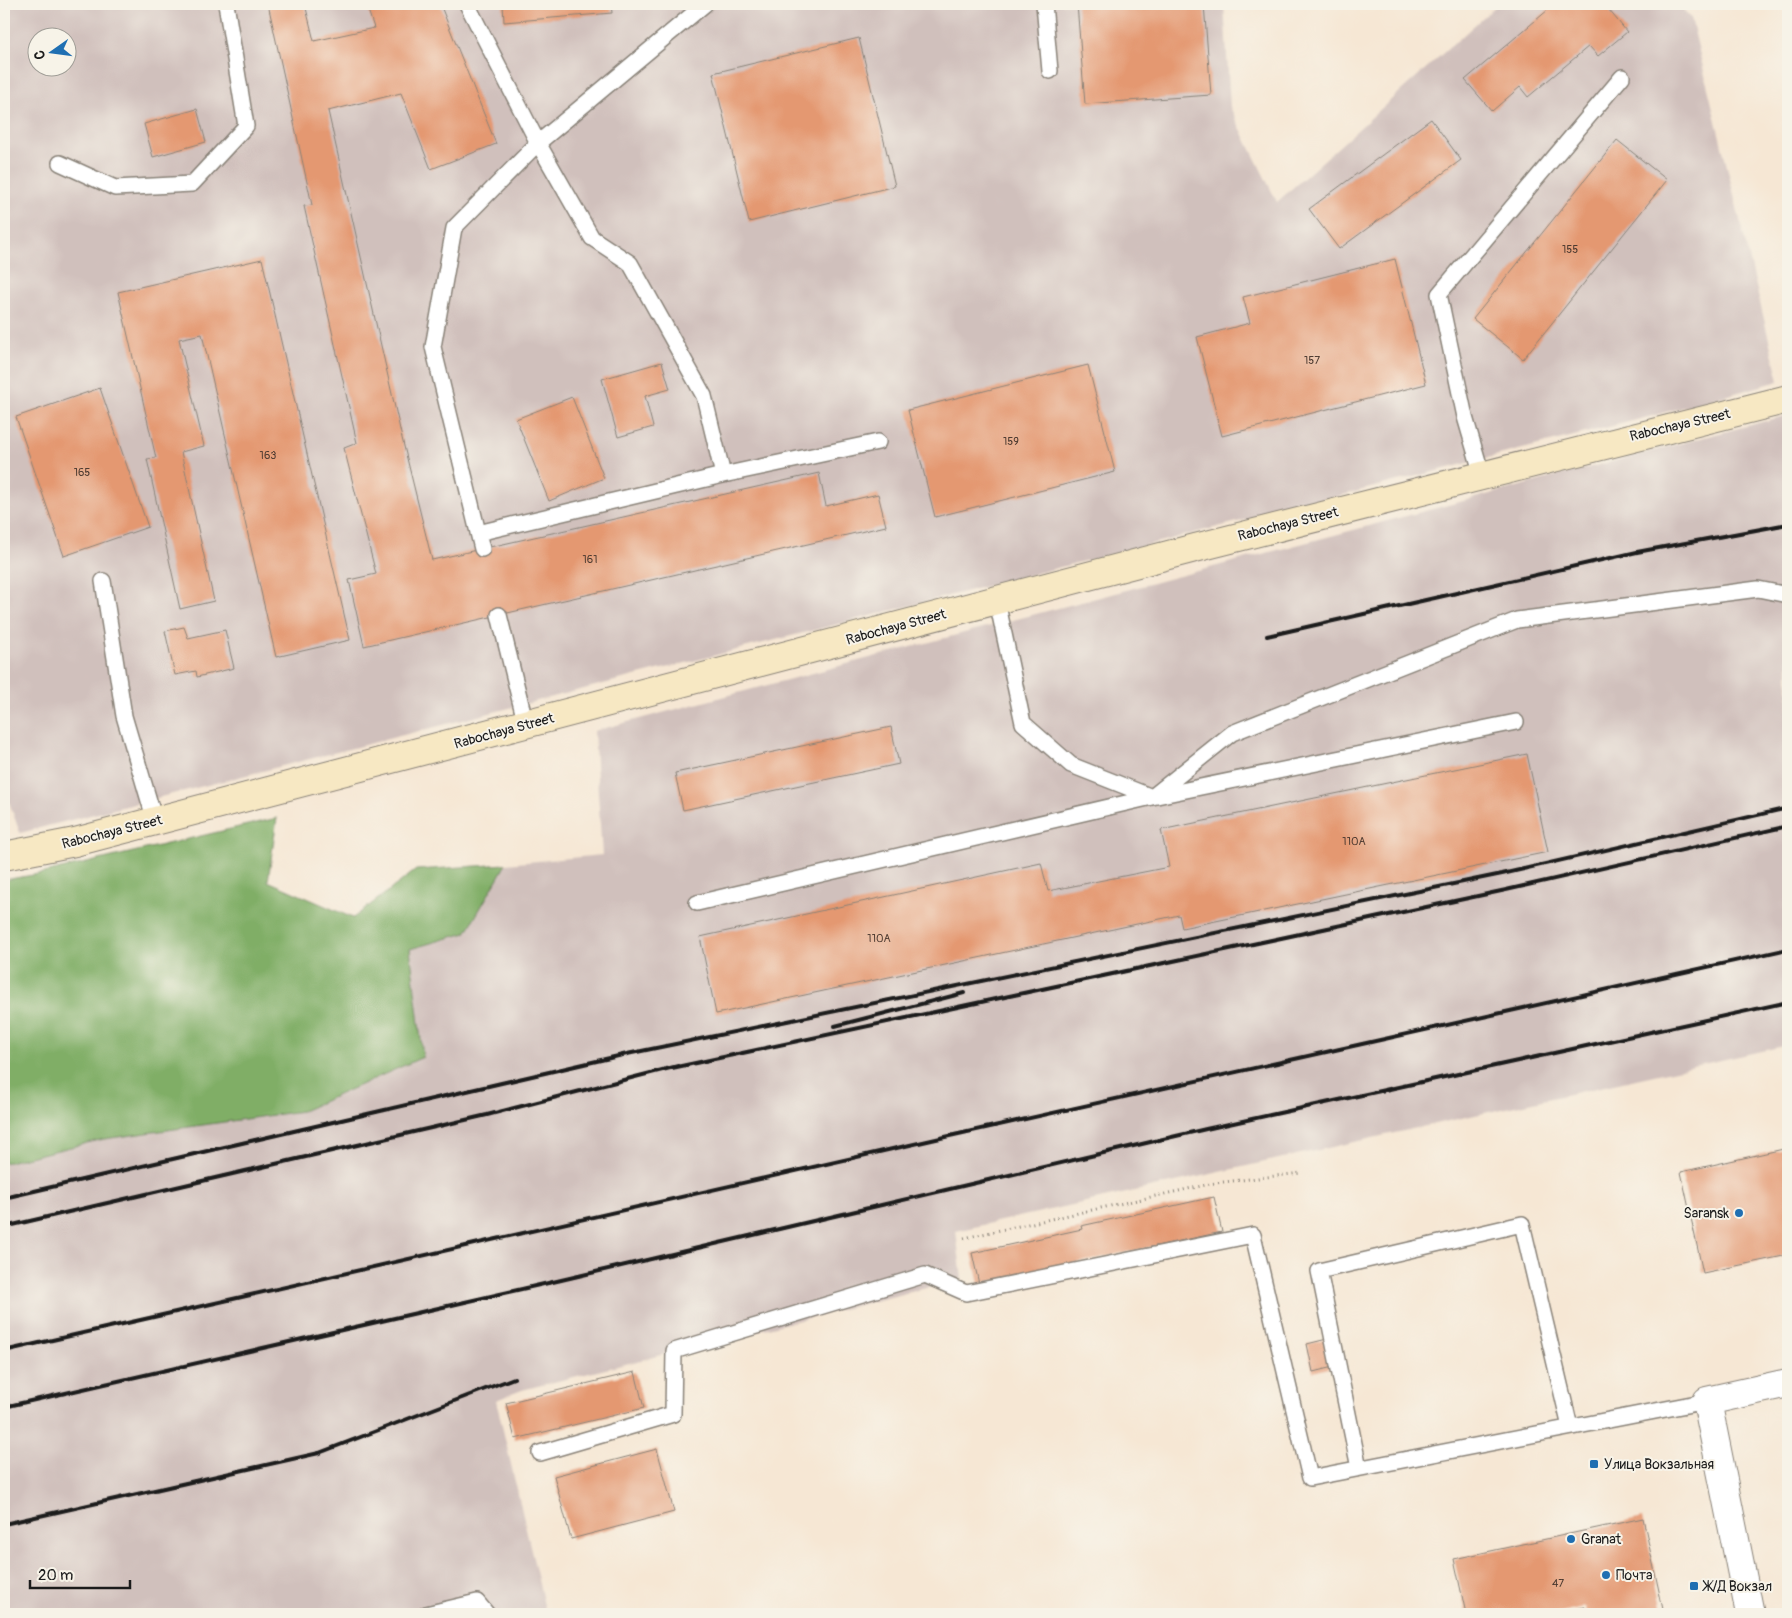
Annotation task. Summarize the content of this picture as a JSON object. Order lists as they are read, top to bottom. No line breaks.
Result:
{"streets":{"street":["Rabochaya Street"]},"places":{"other":["Saransk","Granat","Почта"],"transit":["Улица Вокзальная","Ж/Д Вокзал"]},"house_numbers":["155","157","159","163","165","161","110А","110А","47"],"scale_bar":"20 m","north":"left"}
